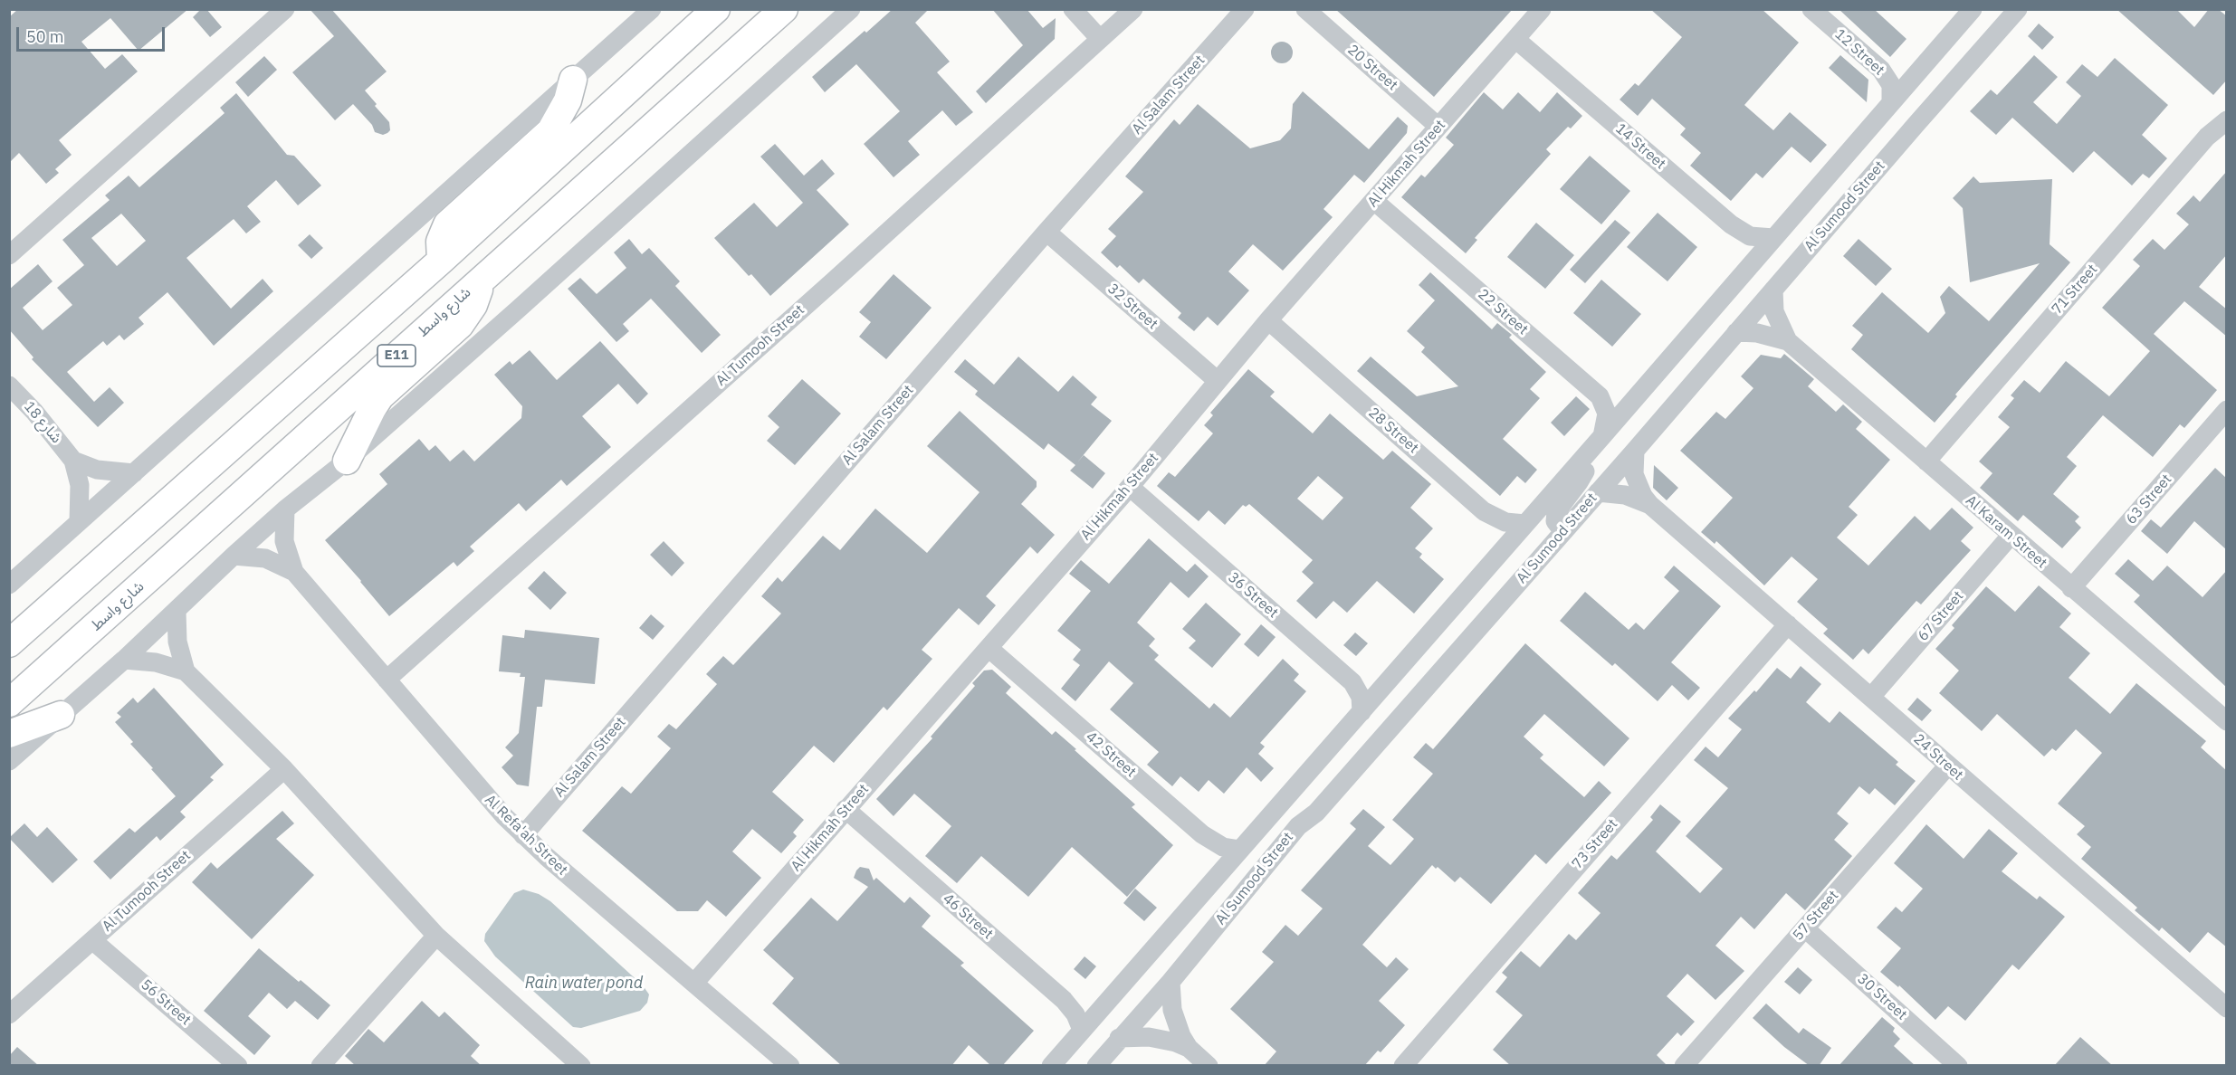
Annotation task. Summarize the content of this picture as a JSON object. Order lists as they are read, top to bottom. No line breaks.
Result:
{"streets":{"highway":["شارع واسط","E11"],"street":["12 Street","20 Street","Al Salam Street","14 Street","Al Hikmah Street","Al Sumood Street","71 Street","32 Street","22 Street","Al Tumooh Street","شارع 18","28 Street","63 Street","Al Karam Street","36 Street","67 Street","42 Street","24 Street","Al Refa'ah Street","73 Street","57 Street","46 Street","30 Street","56 Street"]},"crossings":[["12 Street","Al Sumood Street"],["20 Street","Al Hikmah Street"],["Al Salam Street","32 Street"],["Al Salam Street","Al Refa'ah Street"],["14 Street","Al Hikmah Street"],["14 Street","Al Sumood Street"],["Al Hikmah Street","32 Street"],["Al Hikmah Street","22 Street"],["Al Hikmah Street","28 Street"],["Al Hikmah Street","36 Street"],["Al Hikmah Street","42 Street"],["Al Hikmah Street","Al Refa'ah Street"],["Al Hikmah Street","46 Street"],["Al Sumood Street","22 Street"],["Al Sumood Street","28 Street"],["Al Sumood Street","Al Karam Street"],["Al Sumood Street","36 Street"],["Al Sumood Street","42 Street"],["Al Sumood Street","24 Street"],["Al Sumood Street","46 Street"],["71 Street","Al Karam Street"],["Al Tumooh Street","Al Refa'ah Street"],["Al Tumooh Street","56 Street"],["63 Street","Al Karam Street"],["Al Karam Street","67 Street"],["67 Street","24 Street"],["24 Street","73 Street"],["24 Street","57 Street"],["57 Street","30 Street"]],"water":["Rain water pond"],"scale_bar":"50 m"}
